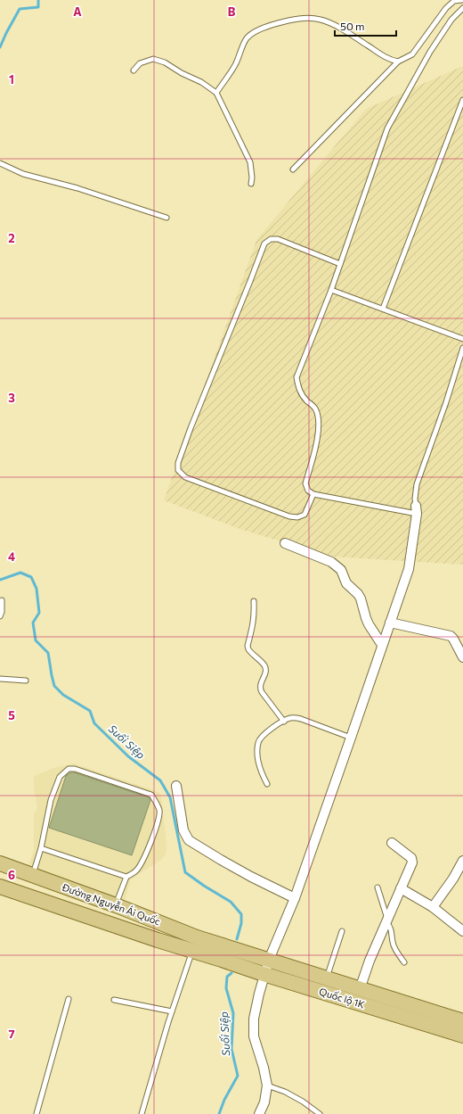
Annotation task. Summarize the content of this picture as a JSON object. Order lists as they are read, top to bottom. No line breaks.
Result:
{"streets":{"main road":["Đường Nguyễn Ái Quốc","Quốc lộ 1K"]},"crossings":[["Đường Nguyễn Ái Quốc","Quốc lộ 1K"]],"water":["Suối Siệp"],"scale_bar":"50 m","grid":{"columns":["A","B"],"rows":["1","2","3","4","5","6","7"]}}
